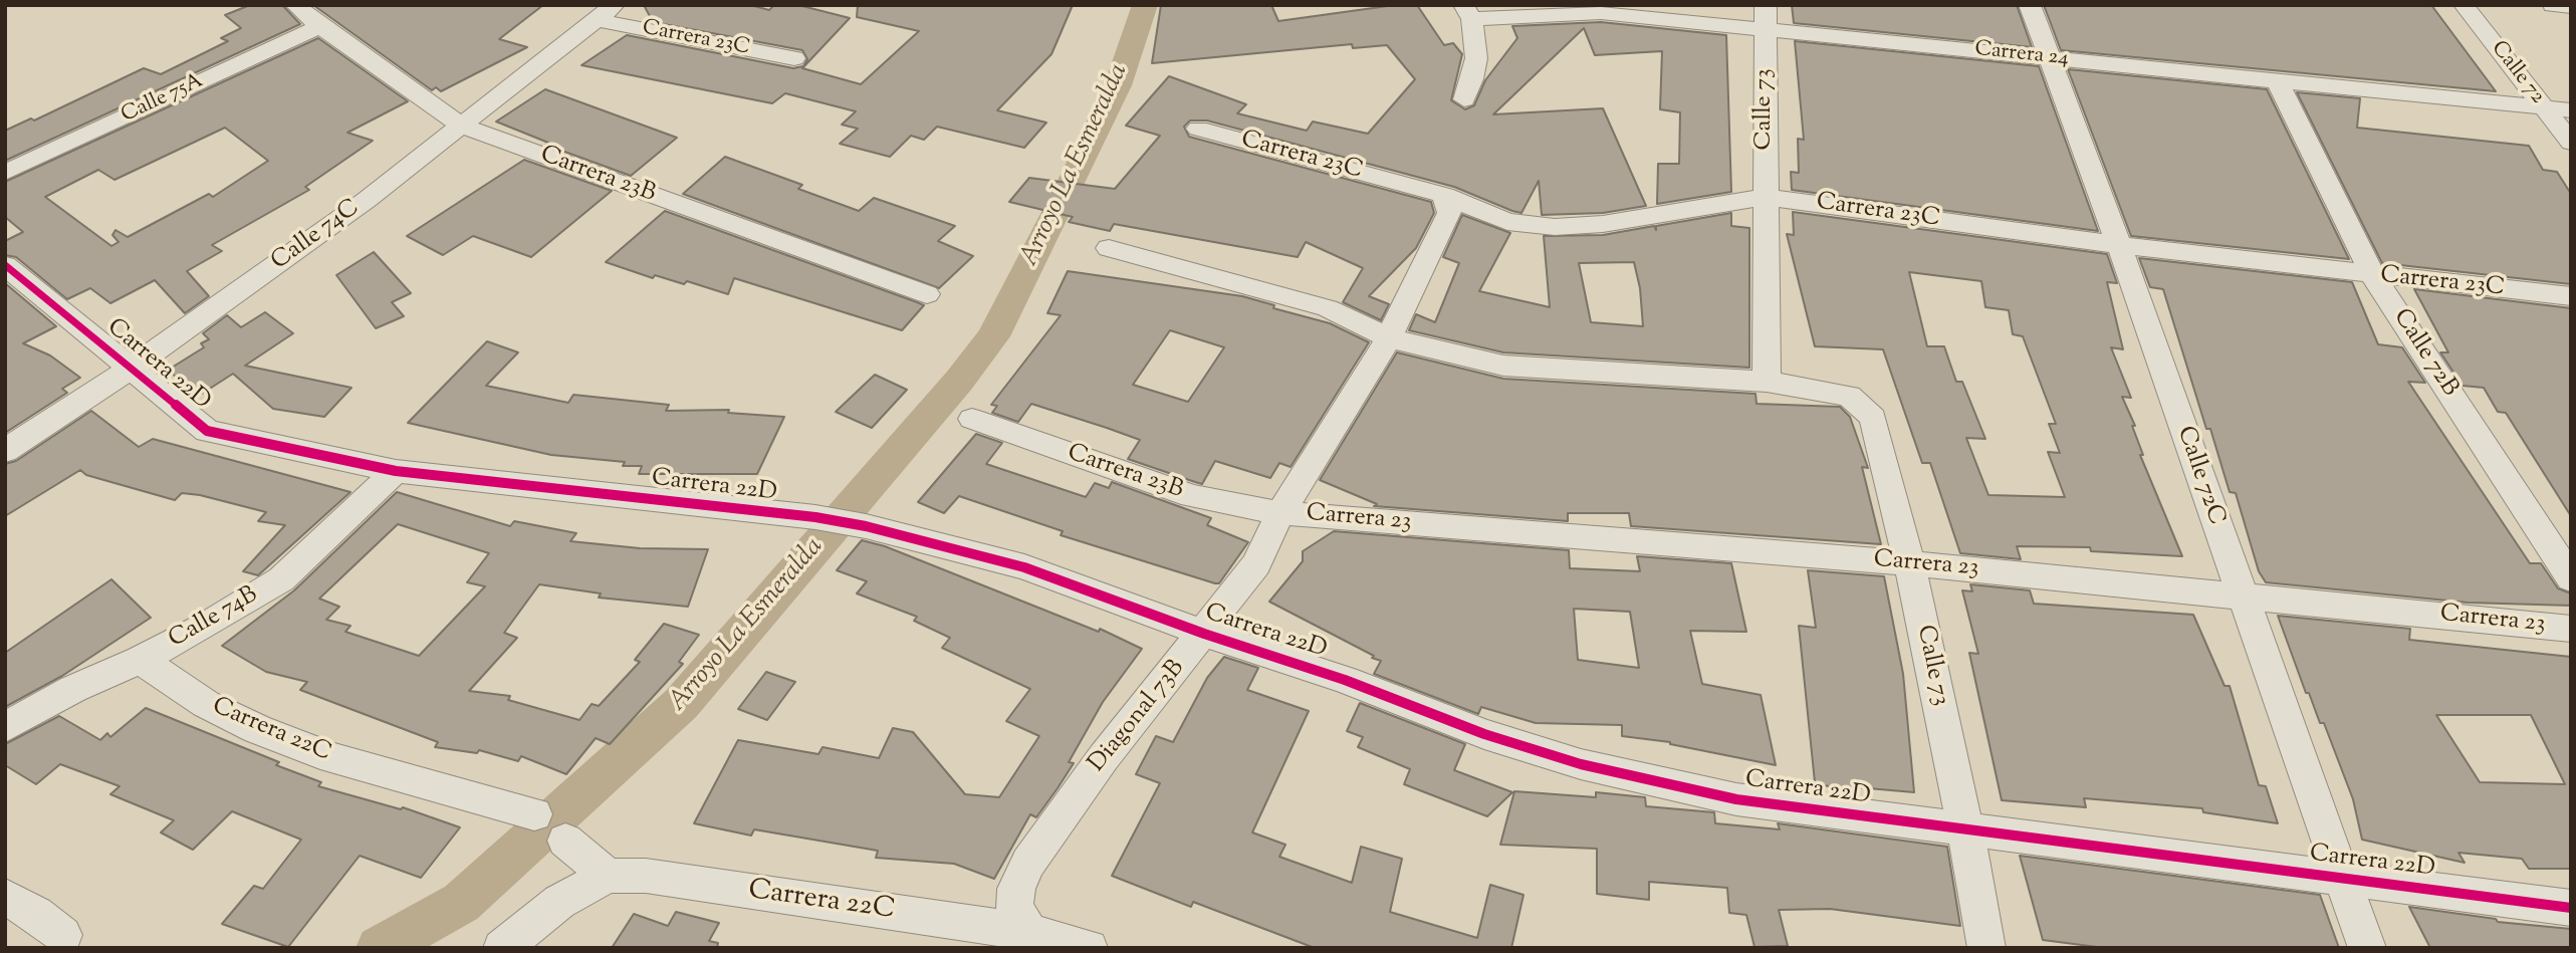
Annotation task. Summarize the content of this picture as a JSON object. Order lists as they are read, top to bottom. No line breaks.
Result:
{"streets":{"street":["Carrera 23C","Carrera 24","Calle 72","Calle 75A","Calle 73","Carrera 23B","Calle 74C","Calle 72B","Carrera 22D","Calle 72C","Carrera 23","Calle 74B","Diagonal 73B","Carrera 22C"]},"crossings":[["Carrera 23C","Calle 73"],["Carrera 23C","Calle 74C"],["Carrera 23C","Calle 72B"],["Carrera 23C","Calle 72C"],["Carrera 23C","Diagonal 73B"],["Carrera 24","Calle 72"],["Carrera 24","Calle 73"],["Carrera 24","Calle 72B"],["Carrera 24","Calle 72C"],["Calle 75A","Carrera 23B"],["Calle 73","Carrera 22D"],["Calle 73","Carrera 23"],["Carrera 23B","Calle 74C"],["Carrera 23B","Carrera 23"],["Carrera 23B","Diagonal 73B"],["Calle 74C","Carrera 22D"],["Carrera 22D","Calle 72C"],["Carrera 22D","Calle 74B"],["Carrera 22D","Diagonal 73B"],["Calle 72C","Carrera 23"],["Carrera 23","Diagonal 73B"],["Calle 74B","Carrera 22C"],["Diagonal 73B","Carrera 22C"]],"water":["Arroyo La Esmeralda"]}
